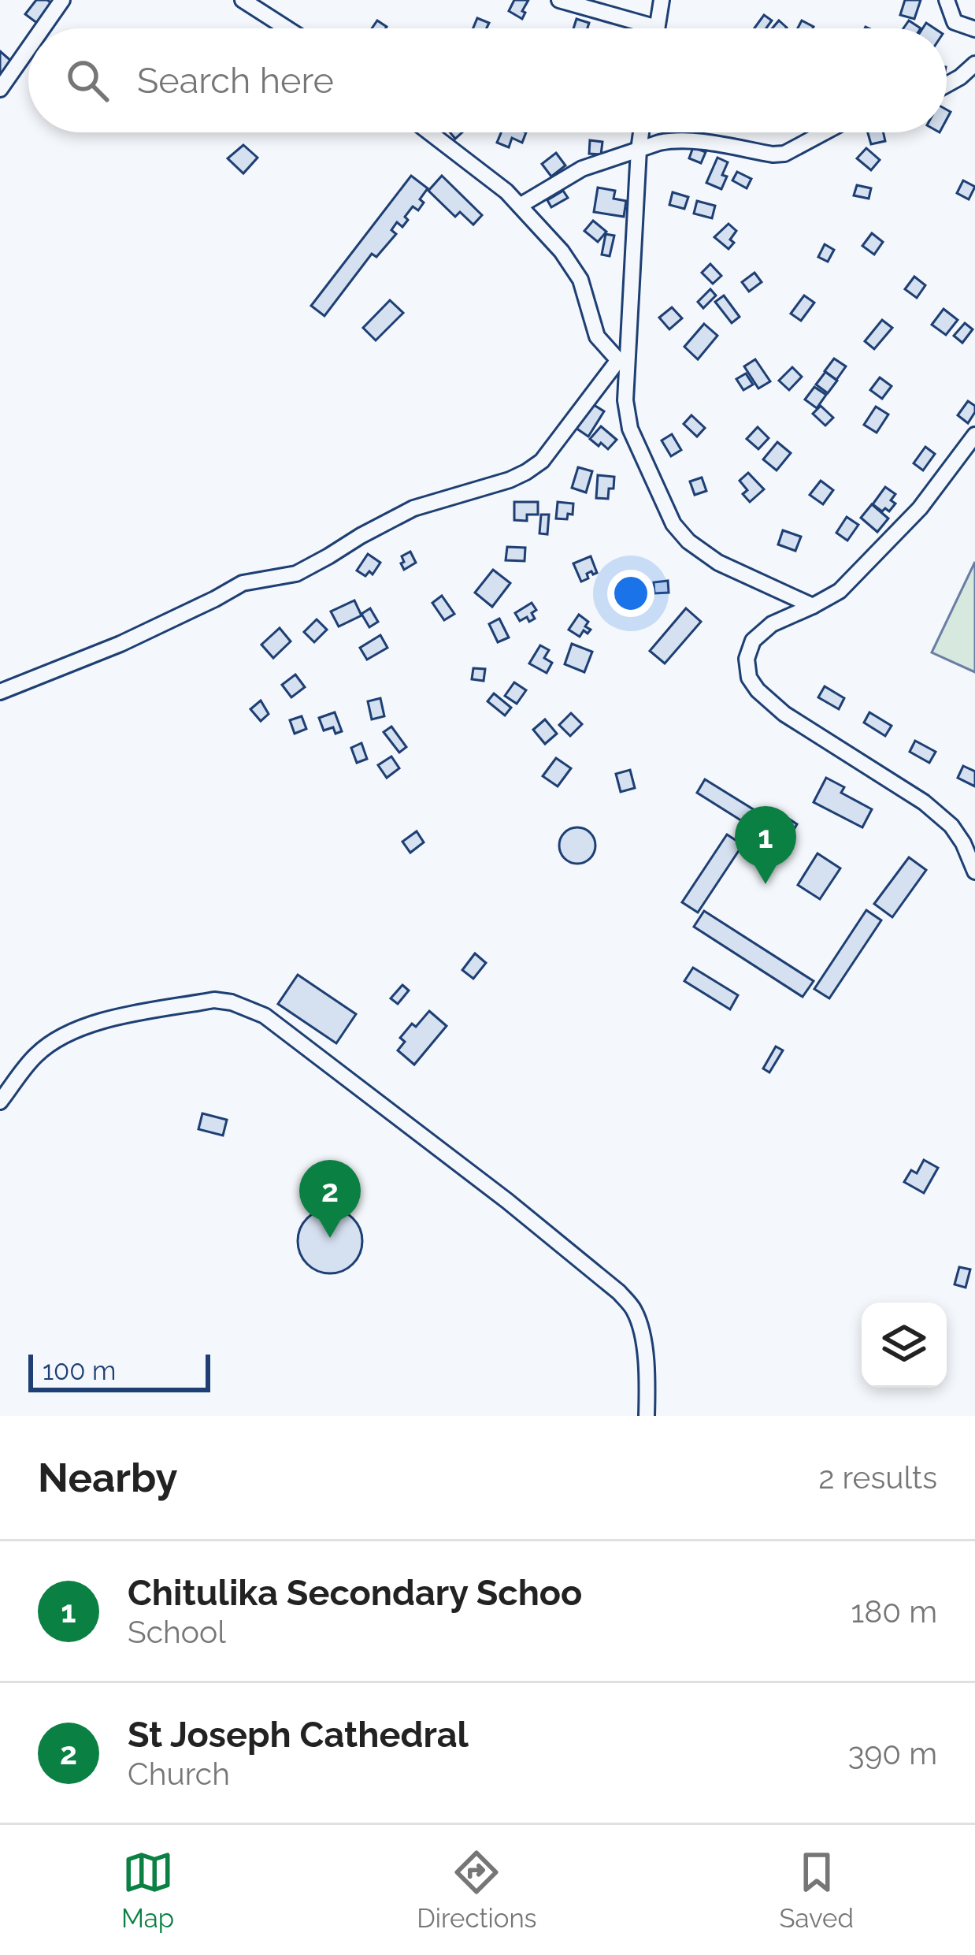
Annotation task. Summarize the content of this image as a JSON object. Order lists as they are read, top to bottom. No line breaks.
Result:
{"scale_bar":"100 m","page":{"search":"Search here","pins":["1","2"],"scale":"100 m","heading":["Nearby","2 results"],"list":[{"mark":"1","name":"Chitulika Secondary Schoo","note":"School","value":"180 m"},{"mark":"2","name":"St Joseph Cathedral","note":"Church","value":"390 m"}],"nav":["Map","Directions","Saved"]}}
